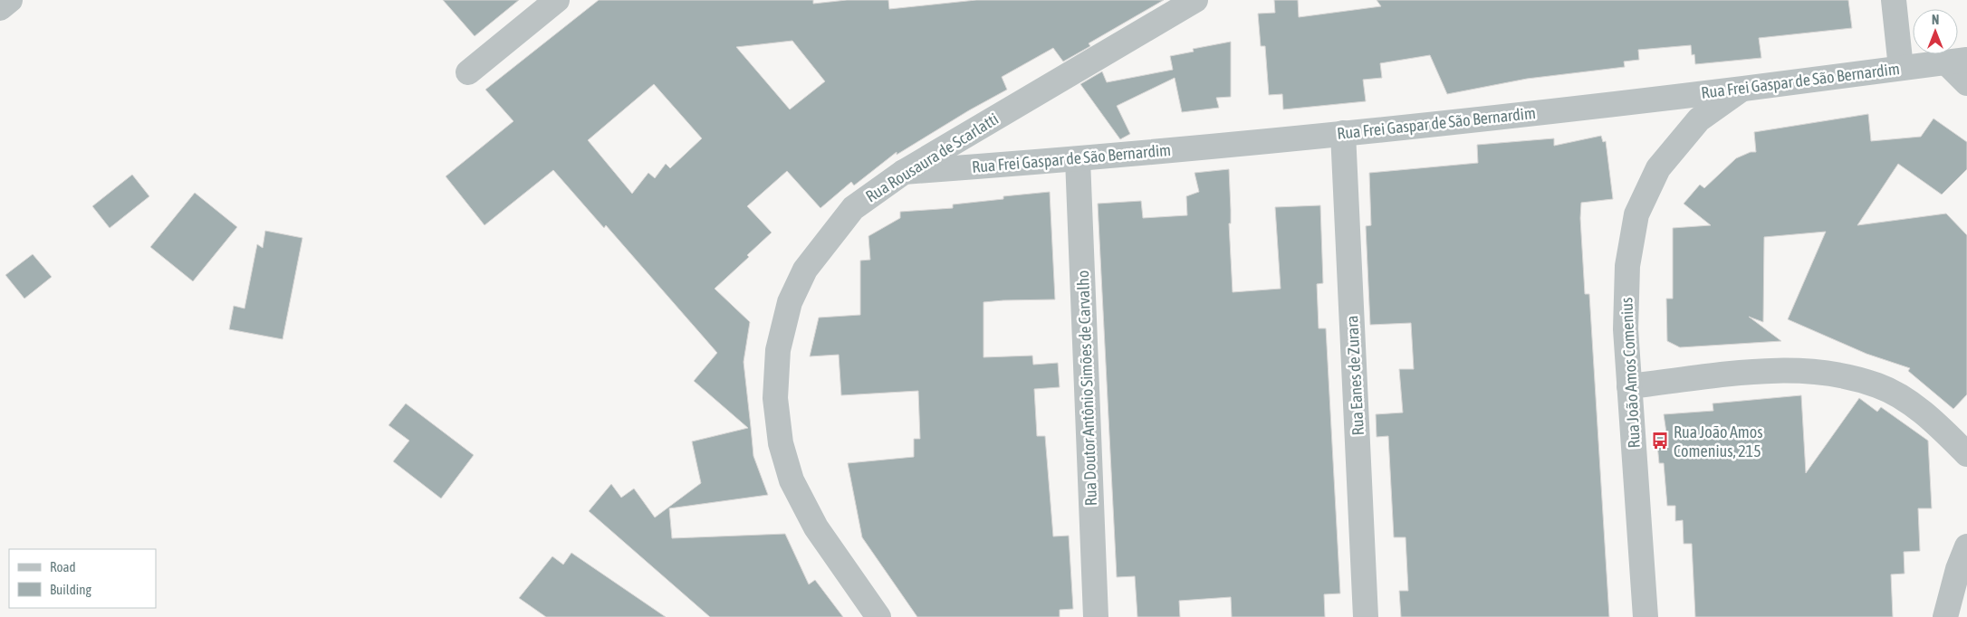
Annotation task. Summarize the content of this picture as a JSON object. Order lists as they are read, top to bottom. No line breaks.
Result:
{"streets":{"street":["Rua Frei Gaspar de São Bernardim","Rua Rousaura de Scarlatti","Rua João Amos Comenius","Rua Eanes de Zurara","Rua Doutor Antônio Simões de Carvalho"]},"crossings":[["Rua Frei Gaspar de São Bernardim","Rua Rousaura de Scarlatti"],["Rua Frei Gaspar de São Bernardim","Rua João Amos Comenius"],["Rua Frei Gaspar de São Bernardim","Rua Eanes de Zurara"],["Rua Frei Gaspar de São Bernardim","Rua Doutor Antônio Simões de Carvalho"]],"places":{"bus stop":["Rua João Amos Comenius, 215"]},"legend":["Road","Building"],"north":"top"}
